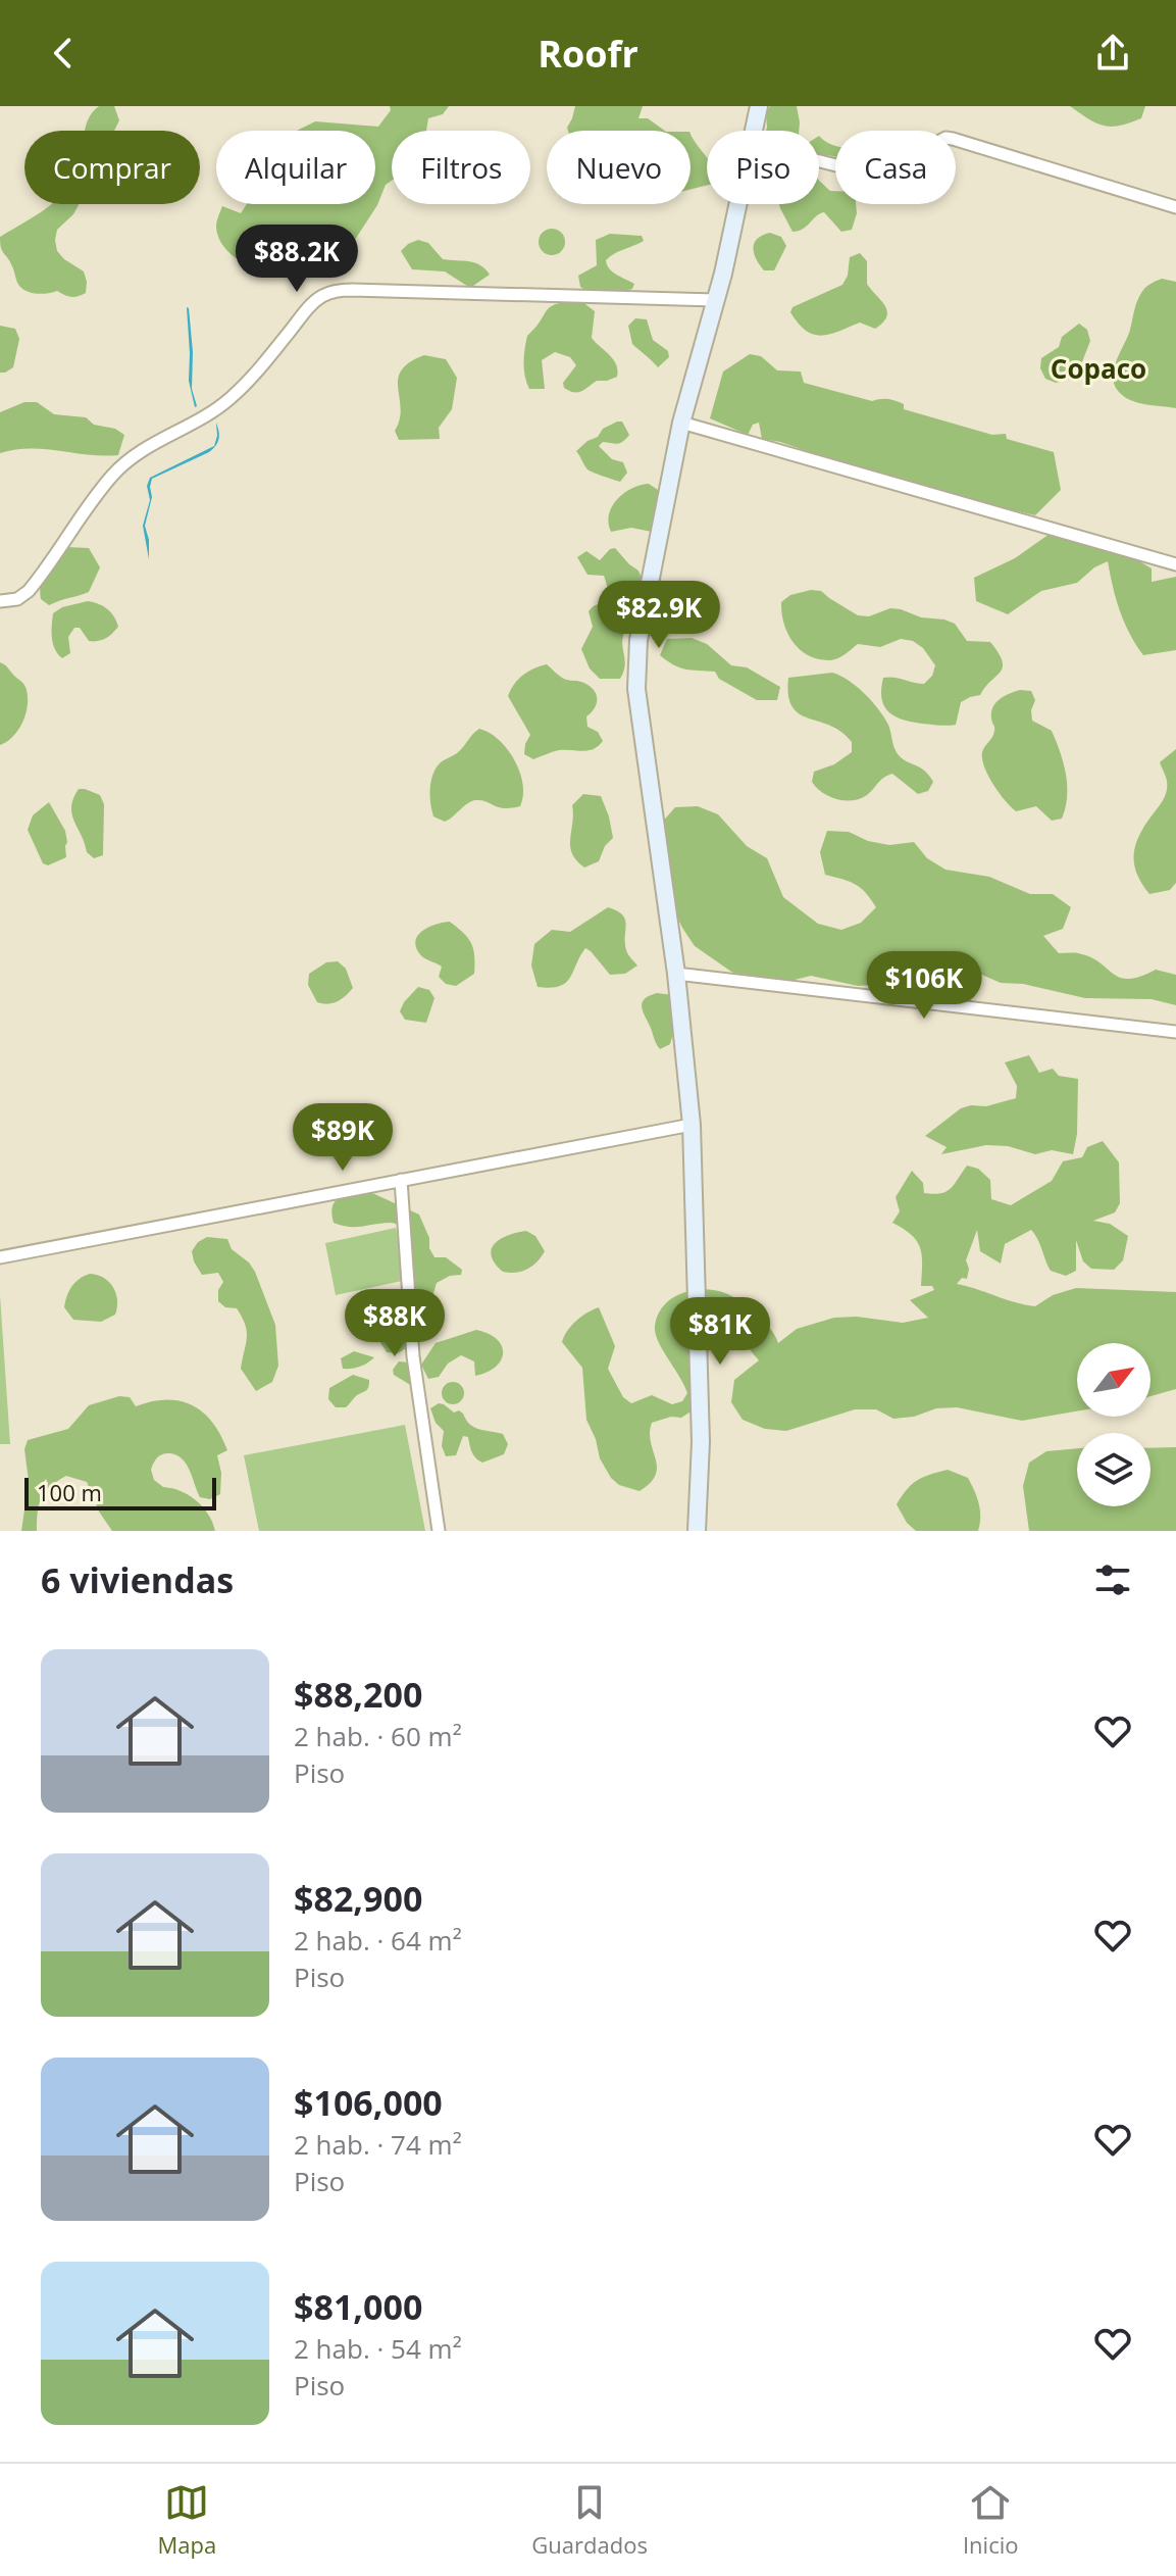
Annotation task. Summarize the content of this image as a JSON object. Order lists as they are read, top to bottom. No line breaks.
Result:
{"districts":["Copaco"],"scale_bar":"100 m","north":"top right","page":{"header":"Roofr","chip":["Comprar","Alquilar","Filtros","Nuevo","Piso","Casa"],"price":["$88.2K","$82.9K","$106K","$89K","$88K","$81K"],"scale":"100 m","heading":"6 viviendas","list":[{"name":"$88,200","note":"2 hab. · 60 m² · Piso"},{"name":"$82,900","note":"2 hab. · 64 m² · Piso"},{"name":"$106,000","note":"2 hab. · 74 m² · Piso"},{"name":"$81,000","note":"2 hab. · 54 m² · Piso"}],"tabs":["Mapa","Guardados","Inicio"]}}
